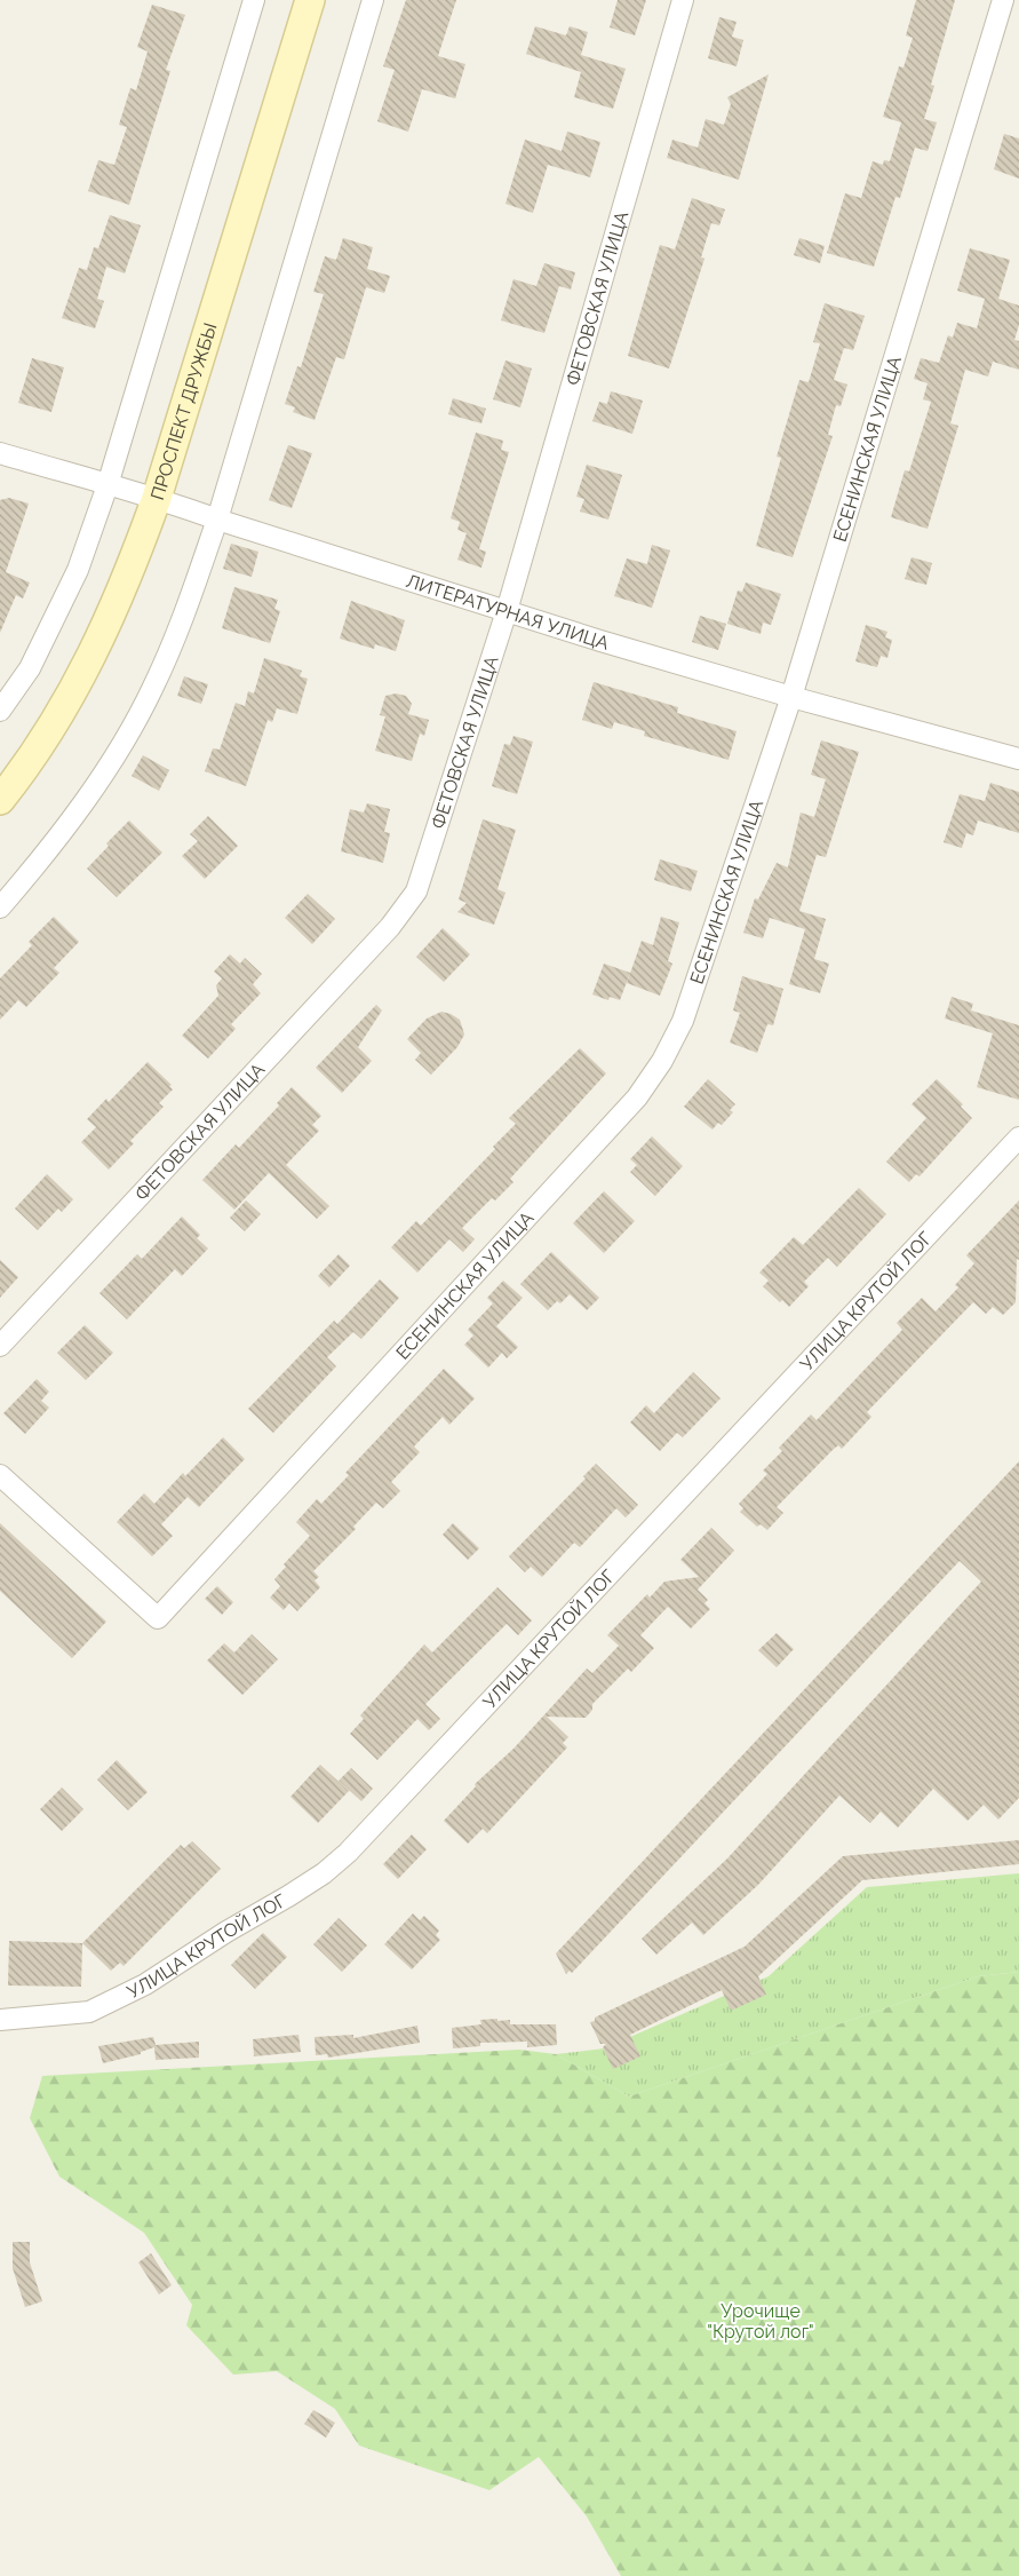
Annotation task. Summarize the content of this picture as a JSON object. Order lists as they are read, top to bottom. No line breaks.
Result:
{"streets":{"main road":["ПРОСПЕКТ ДРУЖБЫ"],"street":["ФЕТОВСКАЯ УЛИЦА","ЕСЕНИНСКАЯ УЛИЦА","ЛИТЕРАТУРНАЯ УЛИЦА","УЛИЦА КРУТОЙ ЛОГ"]},"crossings":[["ФЕТОВСКАЯ УЛИЦА","ЛИТЕРАТУРНАЯ УЛИЦА"],["ПРОСПЕКТ ДРУЖБЫ","ЛИТЕРАТУРНАЯ УЛИЦА"],["ЕСЕНИНСКАЯ УЛИЦА","ЛИТЕРАТУРНАЯ УЛИЦА"]],"parks":["Урочище \"Крутой лог\""]}
